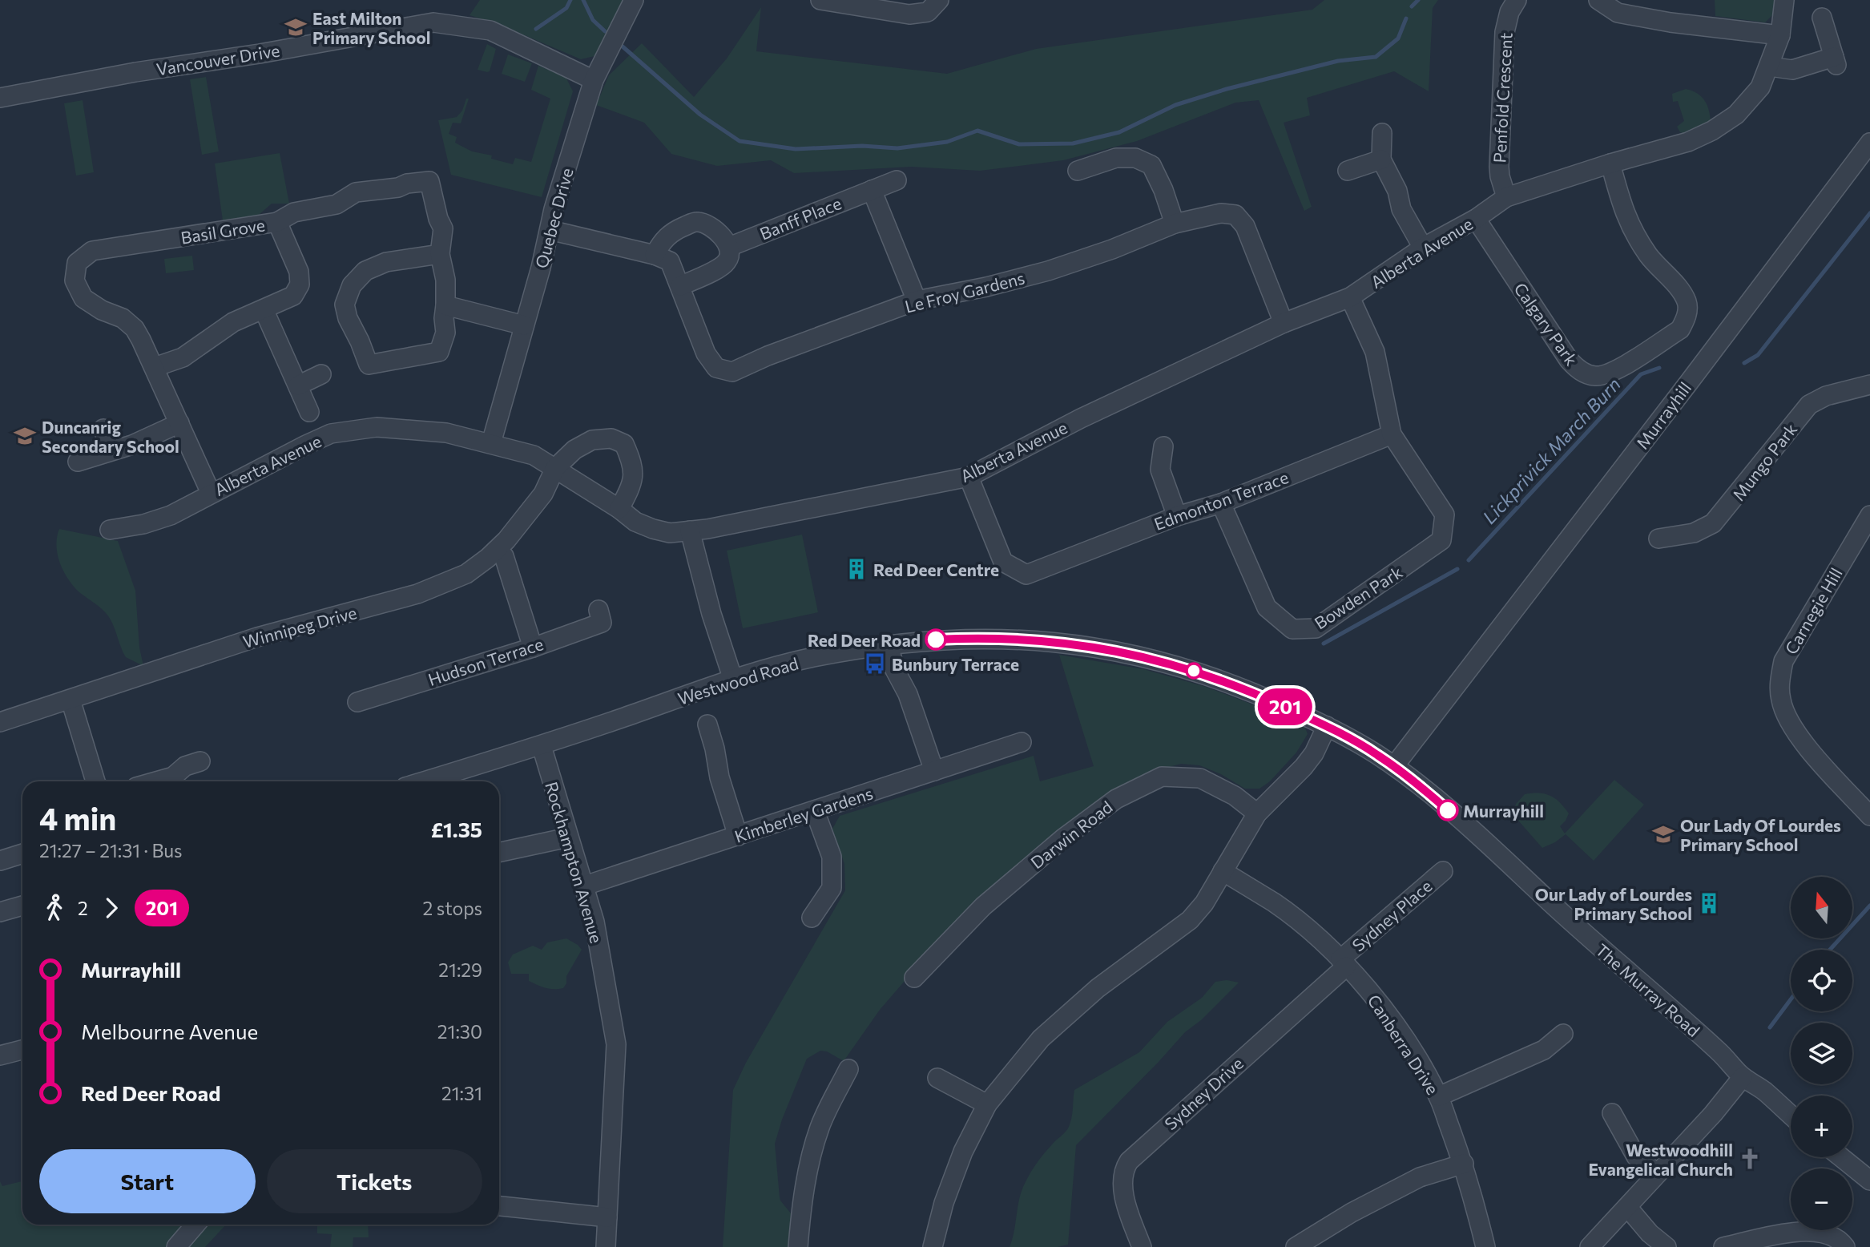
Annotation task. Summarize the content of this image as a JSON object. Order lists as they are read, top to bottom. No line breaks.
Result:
{"streets":{"street":["Vancouver Drive","Penfold Crescent","Quebec Drive","Banff Place","Basil Grove","Alberta Avenue","Le Froy Gardens","Calgary Park","Murrayhill","Mungo Park","Edmonton Terrace","Bowden Park","Carnegie Hill","Winnipeg Drive","Hudson Terrace","Westwood Road","Kimberley Gardens","Darwin Road","Rockhampton Avenue","Sydney Place","The Murray Road","Canberra Drive","Sydney Drive"]},"crossings":[["Vancouver Drive","Quebec Drive"],["Penfold Crescent","Alberta Avenue"],["Quebec Drive","Alberta Avenue"],["Quebec Drive","Le Froy Gardens"],["Basil Grove","Alberta Avenue"],["Alberta Avenue","Le Froy Gardens"],["Alberta Avenue","Calgary Park"],["Alberta Avenue","Edmonton Terrace"],["Alberta Avenue","Winnipeg Drive"],["Murrayhill","Westwood Road"],["Murrayhill","The Murray Road"],["Edmonton Terrace","Bowden Park"],["Westwood Road","Rockhampton Avenue"],["Westwood Road","The Murray Road"],["Kimberley Gardens","Rockhampton Avenue"],["Sydney Place","Canberra Drive"],["Sydney Place","Sydney Drive"],["Canberra Drive","Sydney Drive"]],"water":["Lickprivick March Burn"],"places":{"school or university":["East Milton Primary School","Duncanrig Secondary School","Our Lady Of Lourdes Primary School"],"building":["Red Deer Centre","Our Lady of Lourdes Primary School"],"other":["Red Deer Road","Murrayhill"],"bus stop":["Bunbury Terrace"],"church":["Westwoodhill Evangelical Church"]},"lines":["bus line 201"],"north":"top","page":{"on_map":"201","heading":["4 min","21:27 – 21:31 · Bus","£1.35"],"map_buttons":["+","−"],"legs":["2","201","2 stops"],"list":[{"name":"Murrayhill","value":"21:29"},{"name":"Melbourne Avenue","value":"21:30"},{"name":"Red Deer Road","value":"21:31"}],"buttons":["Start","Tickets"]}}
